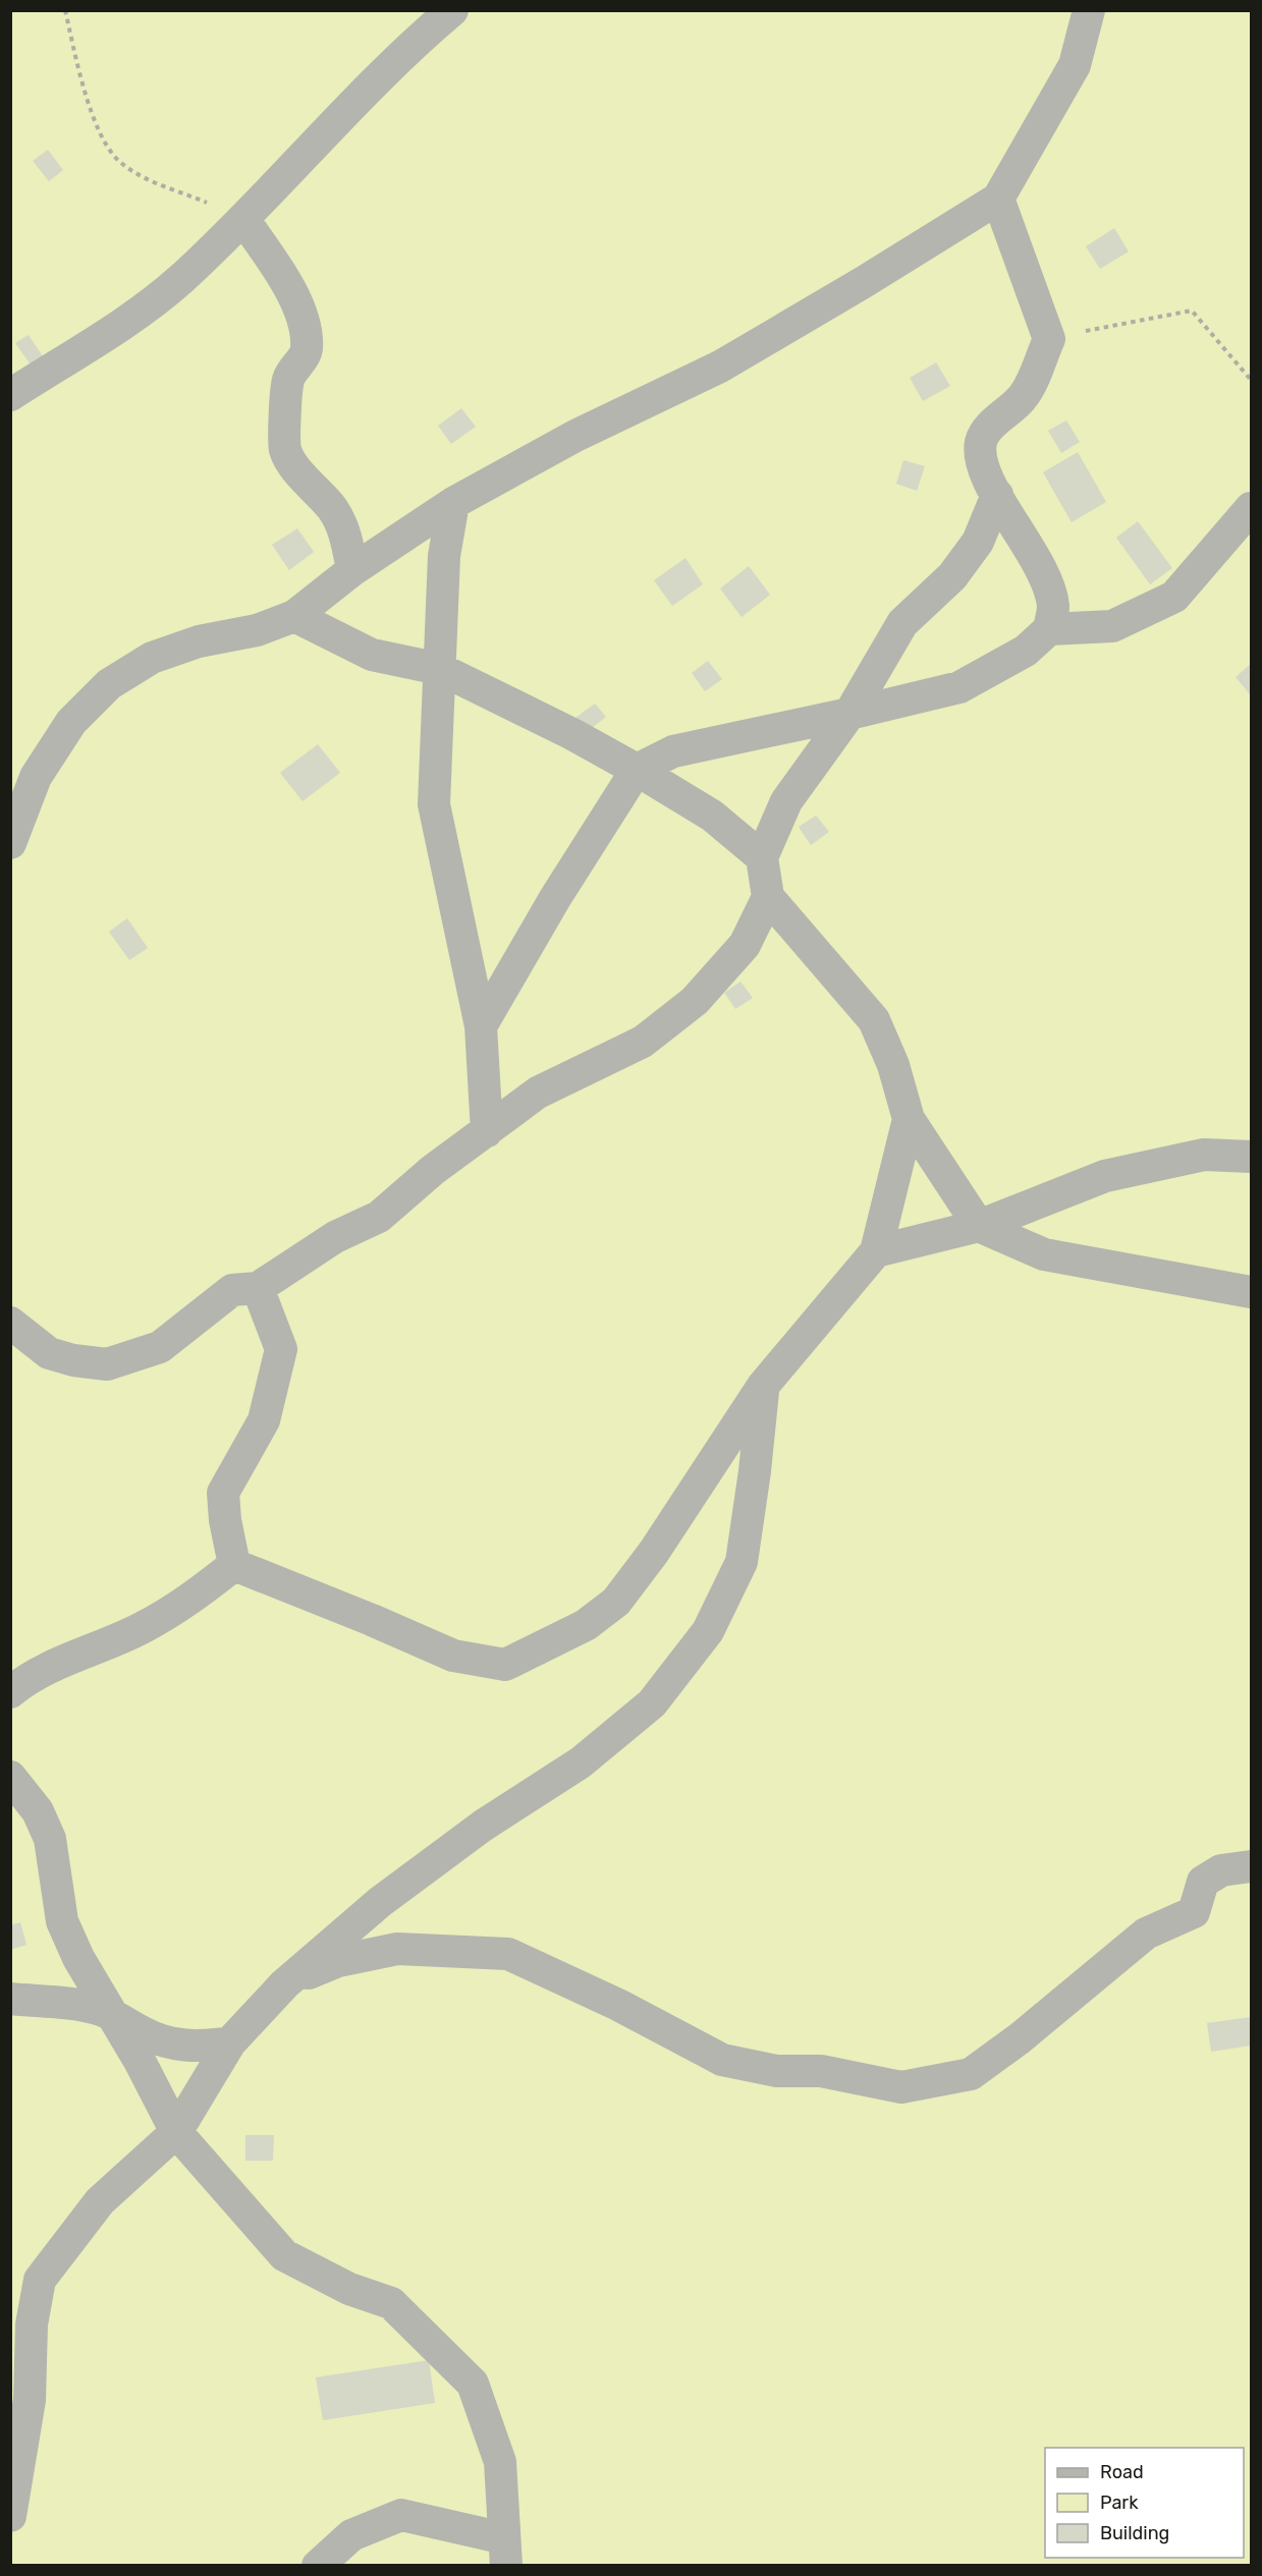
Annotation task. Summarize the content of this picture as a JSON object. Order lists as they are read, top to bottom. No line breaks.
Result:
{"legend":["Road","Park","Building"]}
